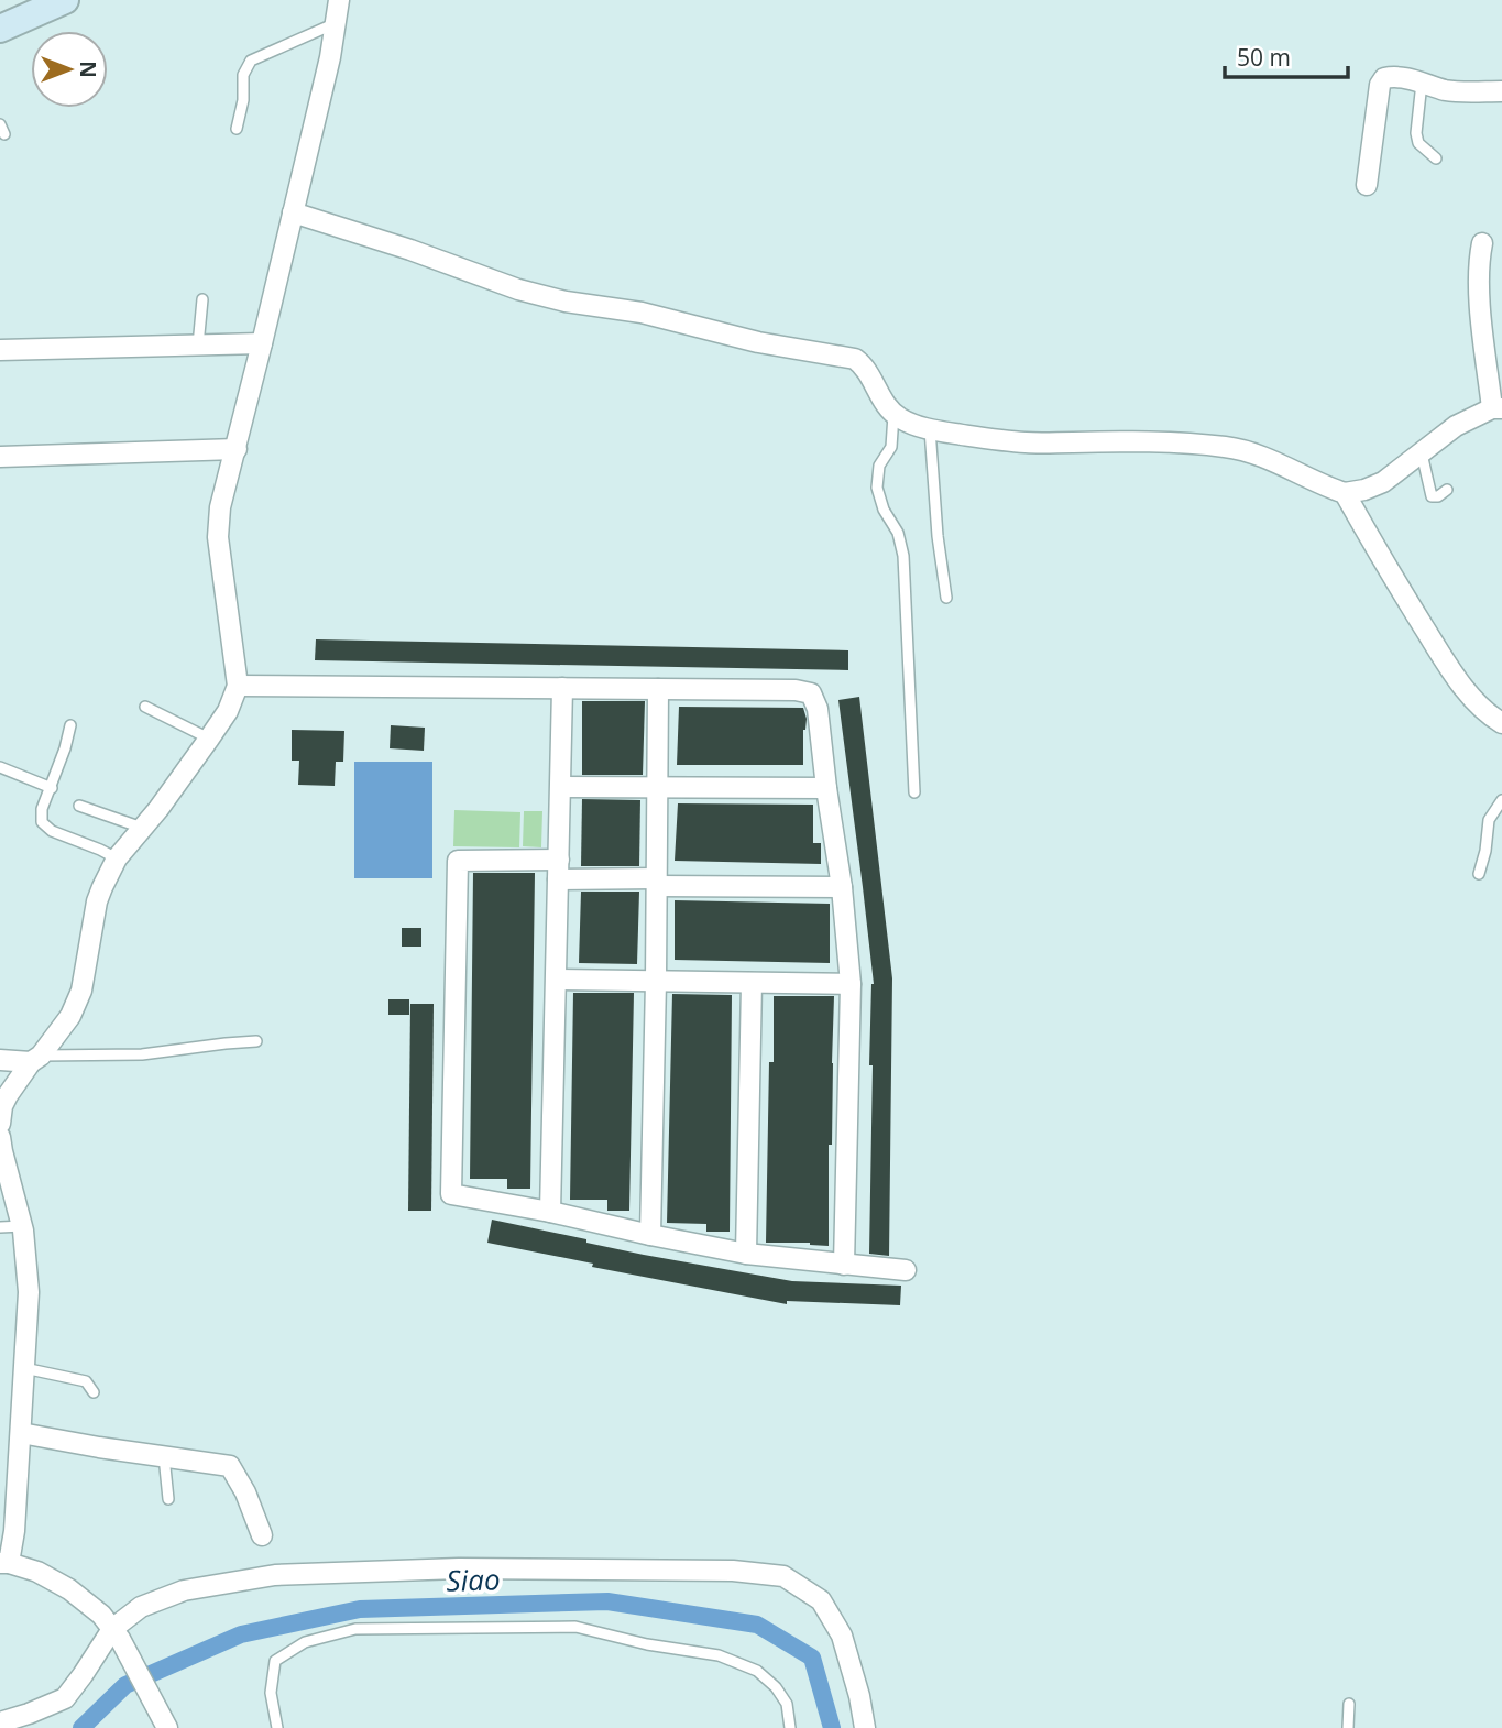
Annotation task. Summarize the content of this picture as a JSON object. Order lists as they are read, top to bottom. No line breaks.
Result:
{"water":["Siao"],"scale_bar":"50 m","north":"right"}
